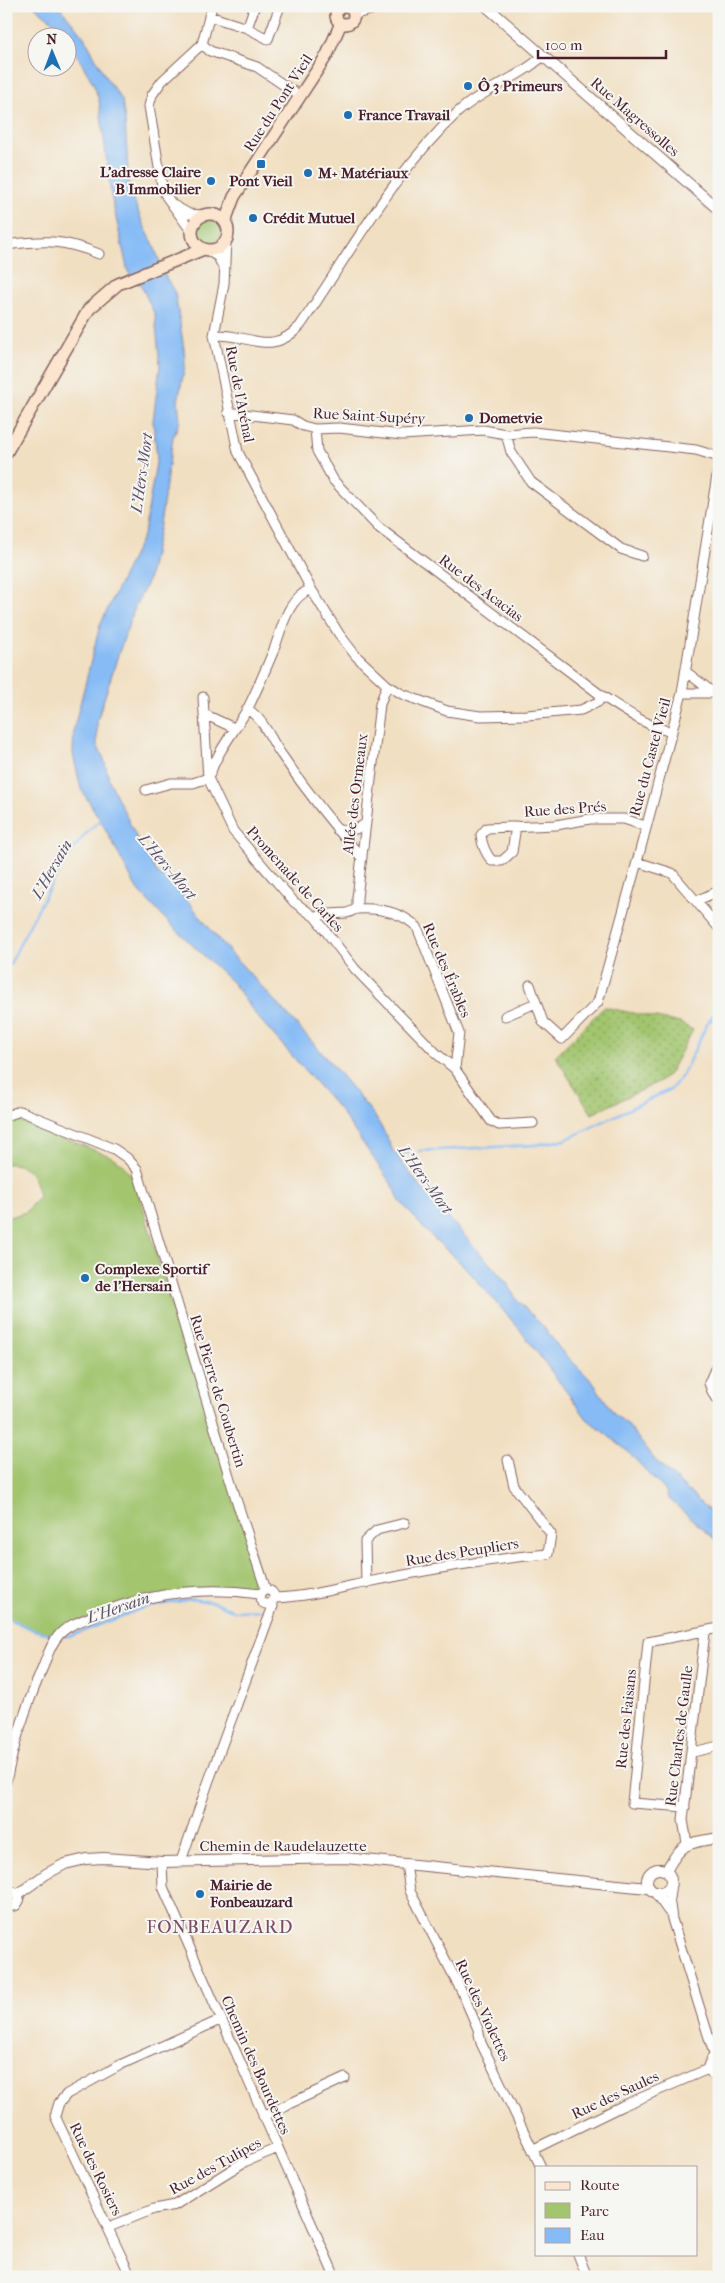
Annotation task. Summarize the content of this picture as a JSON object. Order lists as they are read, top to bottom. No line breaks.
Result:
{"streets":{"main road":["Rue du Pont Vieil"],"street":["Rue Magressolles","Rue de l'Arénal","Rue Saint-Supéry","Rue des Acacias","Rue du Castel Vieil","Allée des Ormeaux","Rue des Prés","Promenade de Carles","Rue des Érables","Rue Pierre de Coubertin","Rue des Peupliers","Rue des Faisans","Rue Charles de Gaulle","Chemin de Raudelauzette","Rue des Violettes","Chemin des Bourdettes","Rue des Saules","Rue des Tulipes","Rue des Rosiers"]},"crossings":[["Rue du Pont Vieil","Rue de l'Arénal"],["Rue de l'Arénal","Rue Saint-Supéry"],["Rue de l'Arénal","Rue des Acacias"],["Rue de l'Arénal","Allée des Ormeaux"],["Rue Saint-Supéry","Rue des Acacias"],["Rue des Acacias","Rue du Castel Vieil"],["Rue du Castel Vieil","Rue des Prés"],["Allée des Ormeaux","Rue des Érables"],["Promenade de Carles","Rue des Érables"],["Rue des Faisans","Rue Charles de Gaulle"],["Chemin de Raudelauzette","Rue des Violettes"],["Chemin de Raudelauzette","Chemin des Bourdettes"],["Rue des Violettes","Rue des Saules"],["Chemin des Bourdettes","Rue des Tulipes"],["Chemin des Bourdettes","Rue des Rosiers"],["Rue des Tulipes","Rue des Rosiers"]],"districts":["FONBEAUZARD"],"water":["L'Hers-Mort","L'Hersain"],"places":{"other":["Ô 3 Primeurs","France Travail","M+ Matériaux","L'adresse Claire B Immobilier","Crédit Mutuel","Dometvie","Complexe Sportif de l'Hersain","Mairie de Fonbeauzard"],"transit":["Pont Vieil"]},"legend":["Route","Parc","Eau"],"scale_bar":"100 m","north":"top"}
